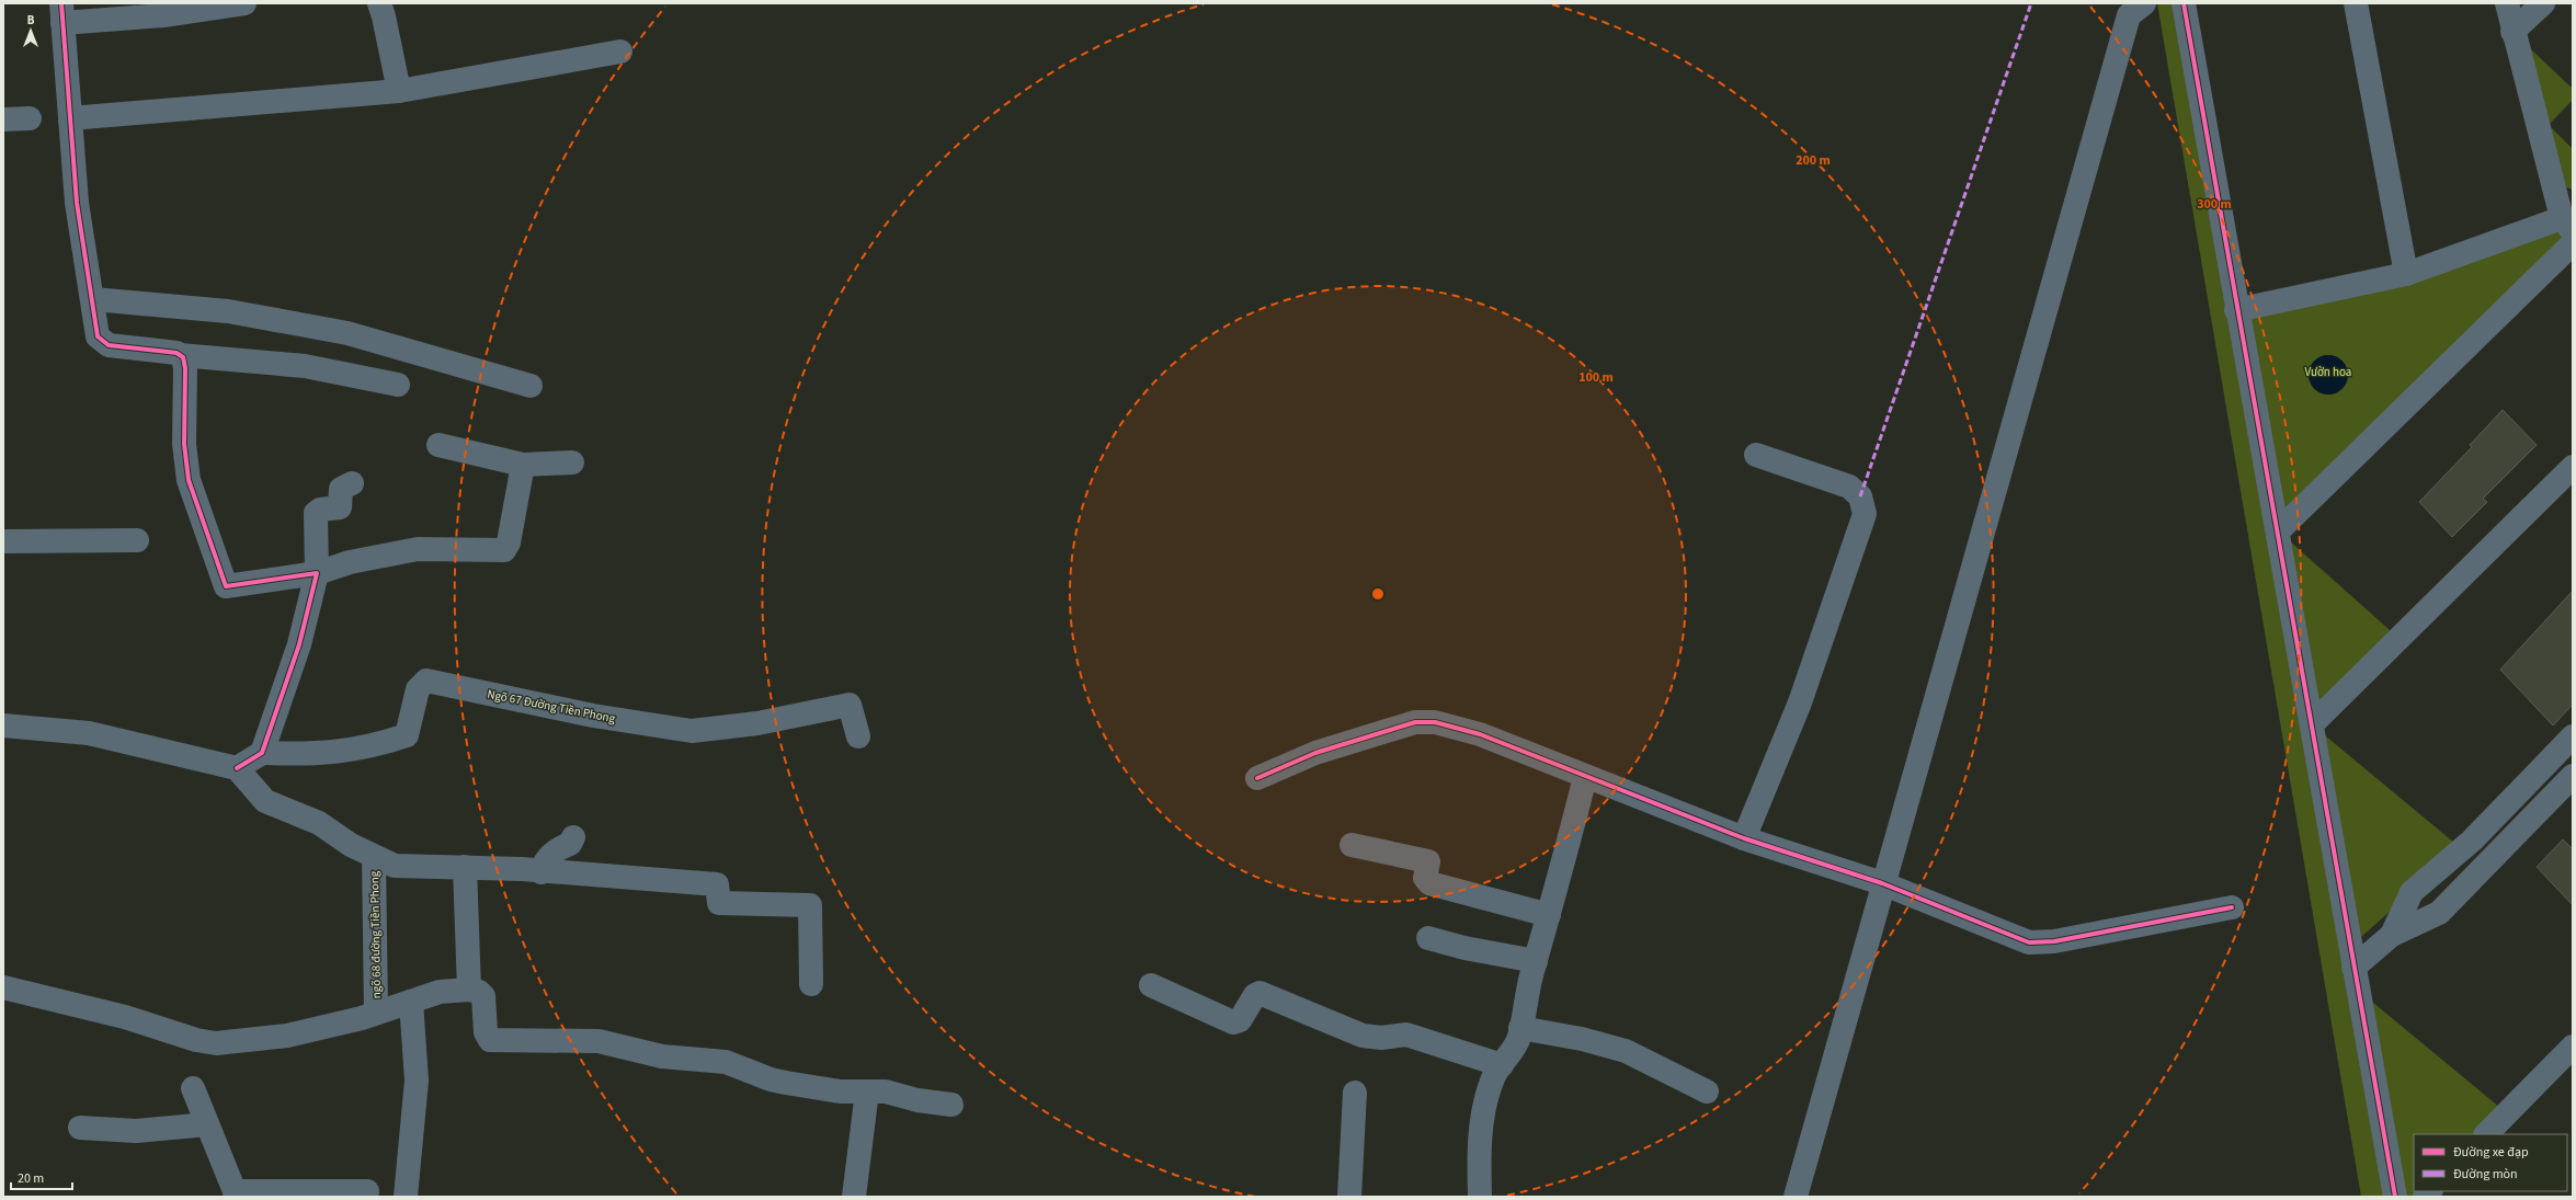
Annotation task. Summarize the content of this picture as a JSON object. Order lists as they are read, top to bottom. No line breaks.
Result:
{"streets":{"street":["Ngõ 67 Đường Tiền Phong","ngõ 68 đường Tiền Phong"]},"parks":["Vườn hoa"],"legend":["Đường xe đạp","Đường mòn"],"scale_bar":"20 m","north":"top","rings":["200 m","300 m","100 m"]}
